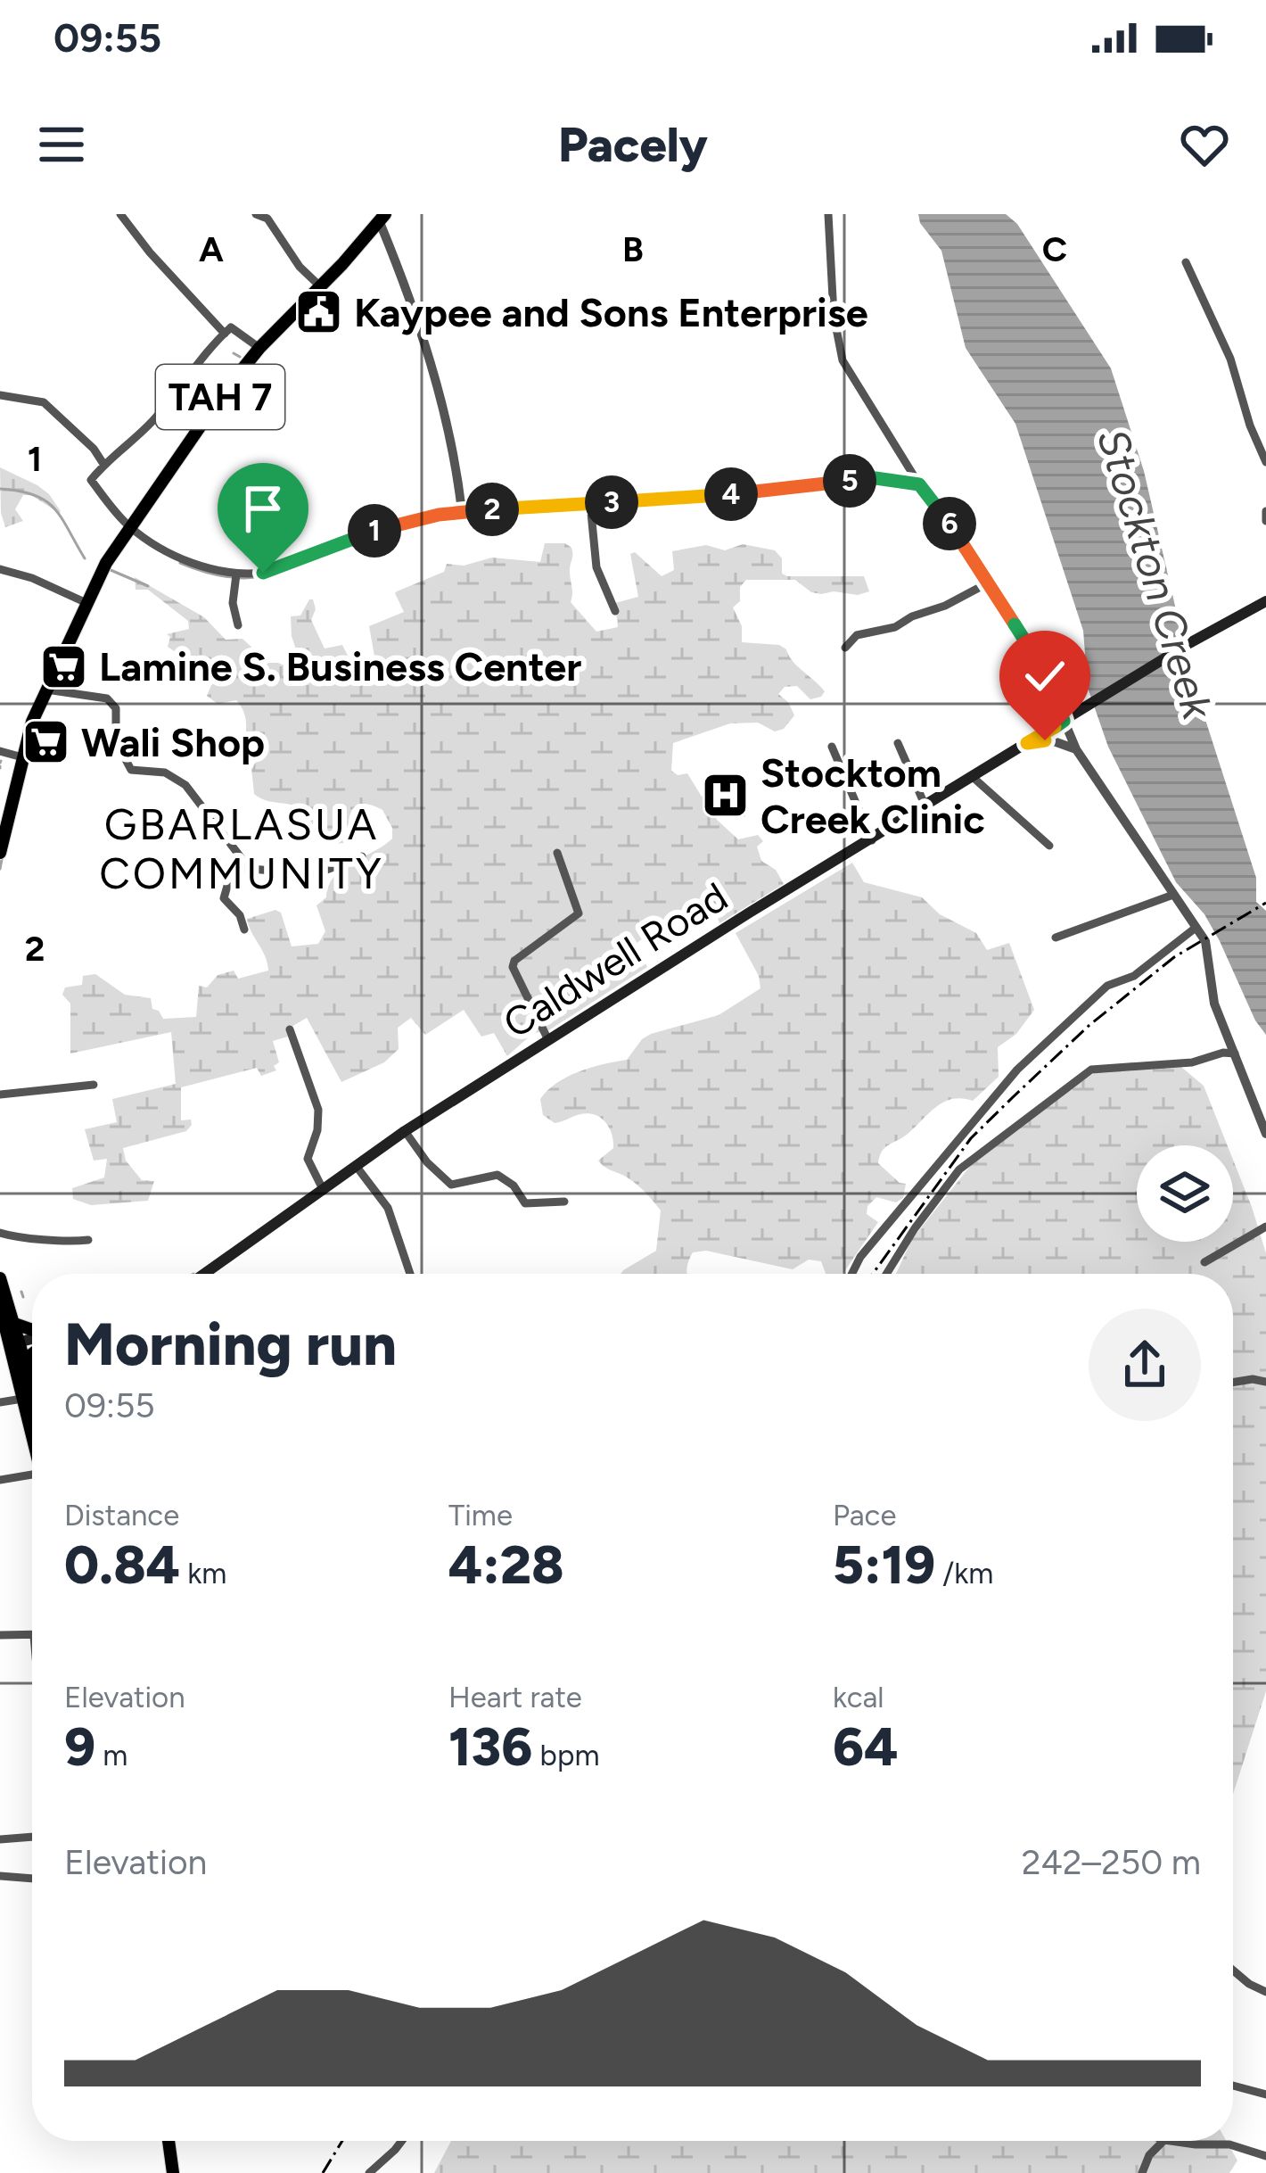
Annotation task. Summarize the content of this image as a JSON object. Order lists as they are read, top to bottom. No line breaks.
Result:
{"streets":{"highway":["TAH 7"],"main road":["Caldwell Road"]},"districts":["GBARLASUA COMMUNITY"],"water":["Stockton Creek"],"places":{"public building":["Kaypee and Sons Enterprise"],"supermarket":["Lamine S. Business Center","Wali Shop"],"hospital":["Stocktom Creek Clinic"]},"page":{"status":"09:55","header":"Pacely","pins":["5","4","3","2","6","1"],"heading":["Morning run","09:55"],"stats":[["Distance","0.84 km"],["Time","4:28"],["Pace","5:19 /km"],["Elevation","9 m"],["Heart rate","136 bpm"],["kcal","64"]],"chart":["Elevation","242–250 m"]},"grid":{"columns":["A","B","C"],"rows":["1","2"]}}
